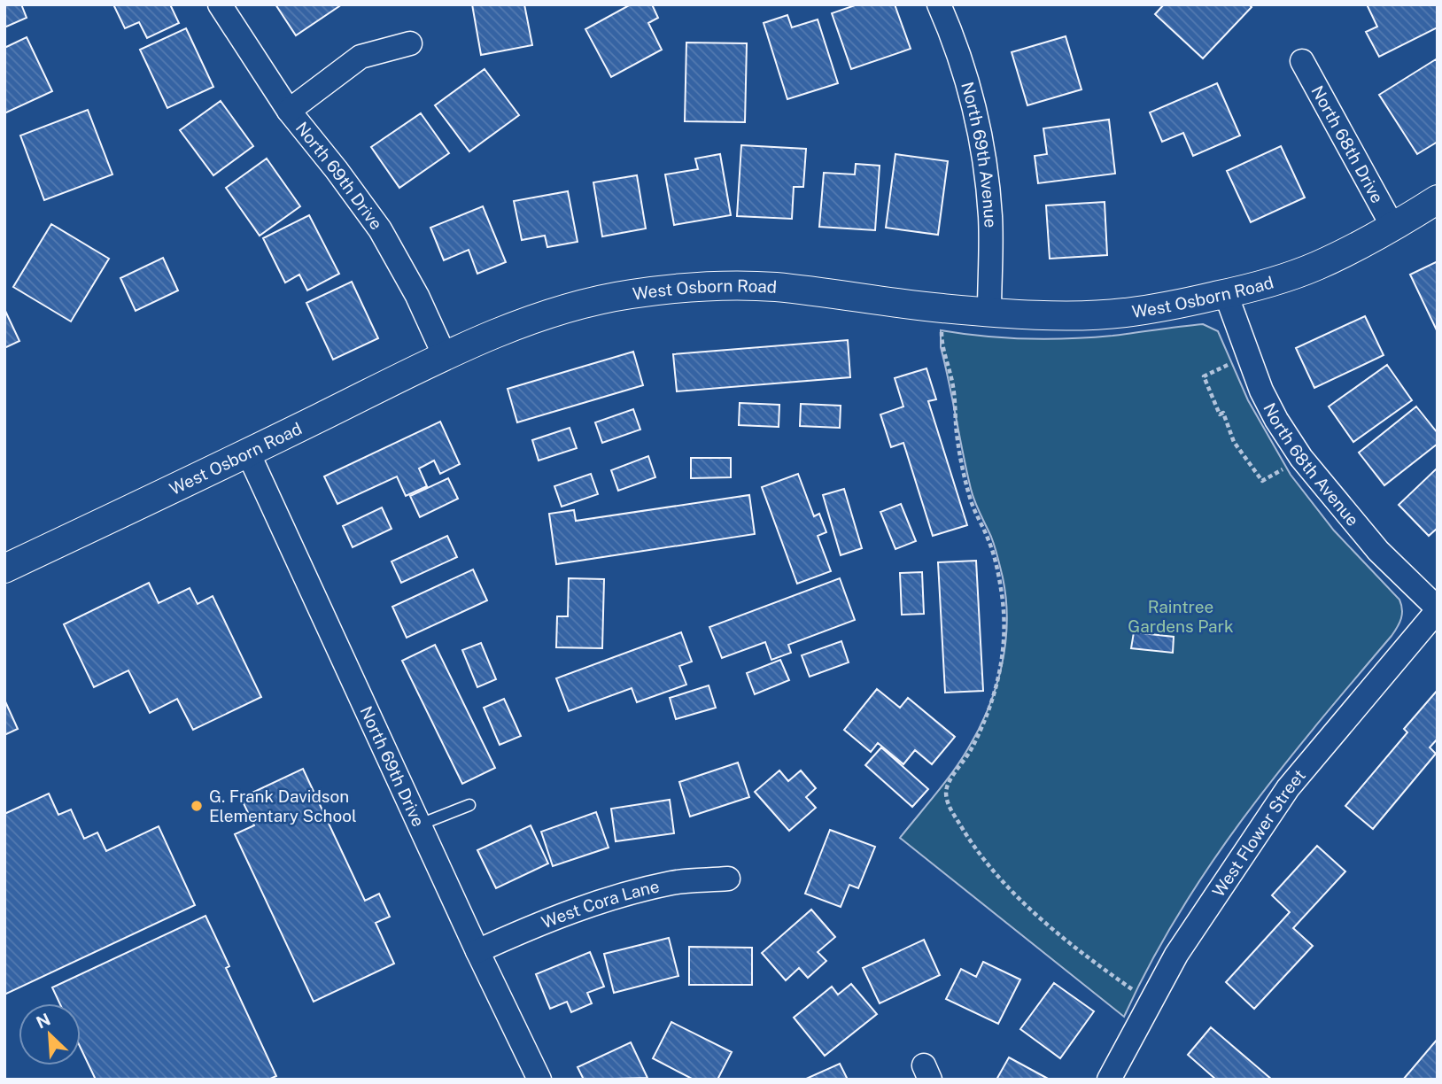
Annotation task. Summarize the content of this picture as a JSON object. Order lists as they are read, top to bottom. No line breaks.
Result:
{"streets":{"street":["North 68th Drive","North 69th Avenue","North 69th Drive","West Osborn Road","North 68th Avenue","West Flower Street","West Cora Lane"]},"crossings":[["North 68th Drive","West Osborn Road"],["North 69th Avenue","West Osborn Road"],["North 69th Drive","West Osborn Road"],["North 69th Drive","West Cora Lane"],["West Osborn Road","North 68th Avenue"],["North 68th Avenue","West Flower Street"]],"parks":["Raintree Gardens Park"],"places":["G. Frank Davidson Elementary School"],"north":"top left"}
